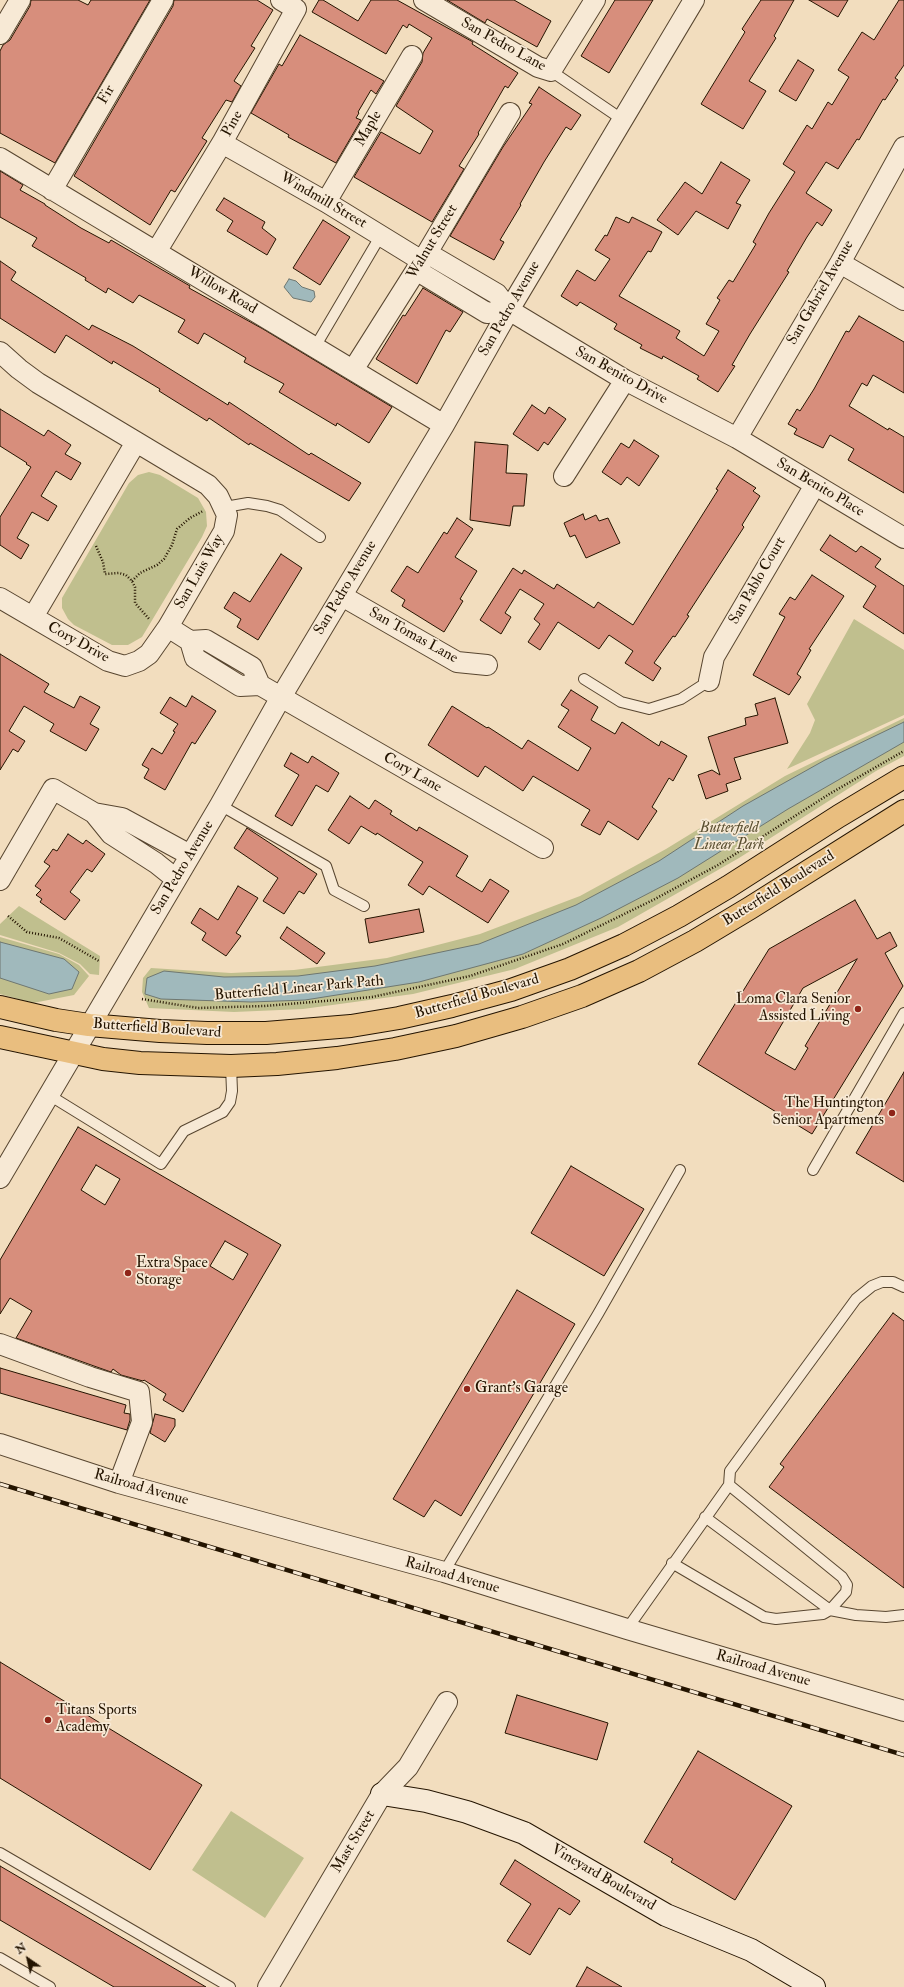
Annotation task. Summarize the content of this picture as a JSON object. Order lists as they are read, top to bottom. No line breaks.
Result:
{"streets":{"main road":["Butterfield Boulevard"],"street":["San Pedro Lane","Fir","Pine","Maple","Windmill Street","Walnut Street","Willow Road","San Gabriel Avenue","San Pedro Avenue","San Benito Drive","San Benito Place","San Luis Way","San Pablo Court","San Tomas Lane","Cory Drive","Cory Lane","Railroad Avenue","Mast Street","Vineyard Boulevard"],"path":["Butterfield Linear Park Path"]},"crossings":[["Fir","Willow Road"],["Pine","Windmill Street"],["Pine","Willow Road"],["Maple","Windmill Street"],["Windmill Street","Walnut Street"],["Windmill Street","San Pedro Avenue"],["Windmill Street","San Benito Drive"],["Walnut Street","Willow Road"],["Willow Road","San Pedro Avenue"],["San Gabriel Avenue","San Benito Drive"],["San Gabriel Avenue","San Benito Place"],["San Pedro Avenue","San Benito Drive"],["San Pedro Avenue","San Tomas Lane"],["San Pedro Avenue","Cory Lane"],["San Pedro Avenue","Butterfield Boulevard"],["San Benito Drive","San Benito Place"],["San Benito Place","San Pablo Court"],["San Luis Way","Cory Drive"],["Mast Street","Vineyard Boulevard"]],"parks":["Butterfield Linear Park"],"places":["Loma Clara Senior Assisted Living","The Huntington Senior Apartments","Extra Space Storage","Grant's Garage","Titans Sports Academy"],"north":"top left"}
